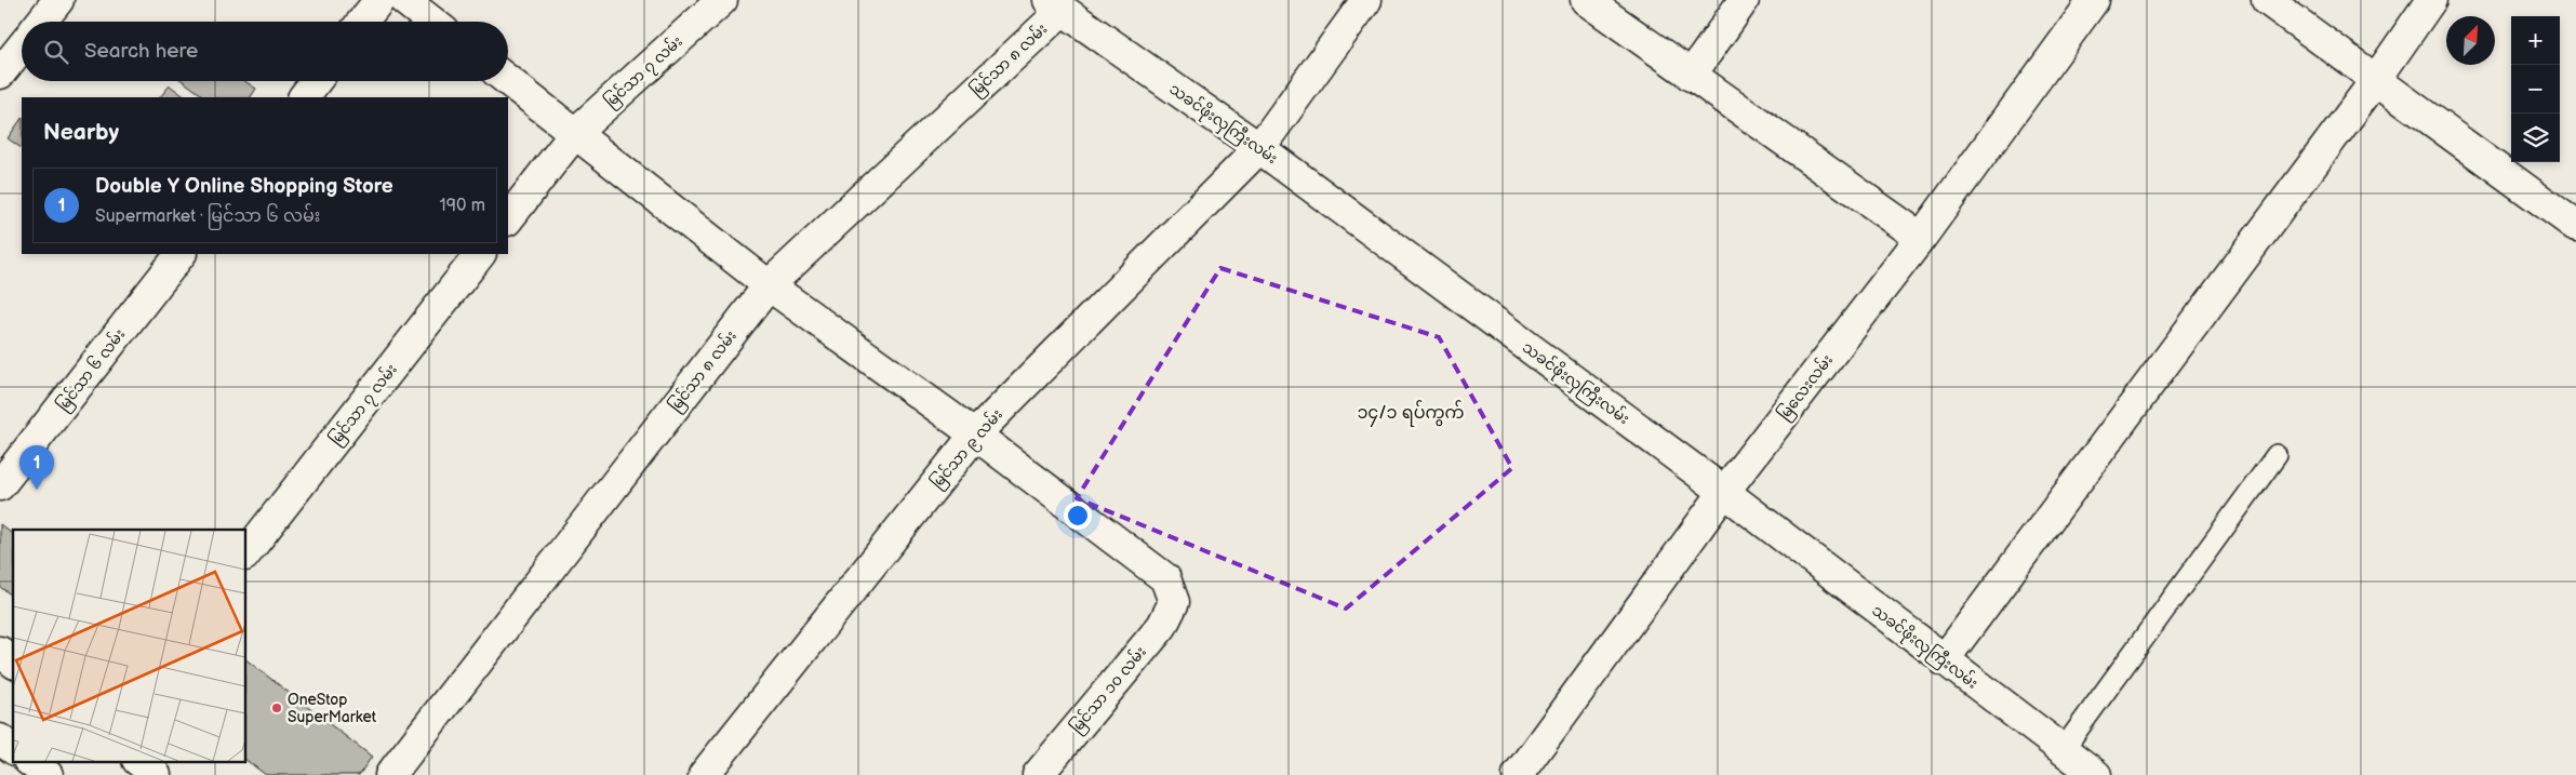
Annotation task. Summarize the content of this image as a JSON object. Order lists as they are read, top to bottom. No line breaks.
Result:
{"streets":{"street":["မြင်သာ ၈ လမ်း","မြင်သာ ၇ လမ်း","သခင်ဖိုးလှကြီးလမ်း","မြင်သာ ၆ လမ်း","မြလေးလမ်း","မြင်သာ ၉ လမ်း","မြင်သာ ၁၀ လမ်း"]},"crossings":[["မြင်သာ ၈ လမ်း","သခင်ဖိုးလှကြီးလမ်း"],["သခင်ဖိုးလှကြီးလမ်း","မြလေးလမ်း"],["သခင်ဖိုးလှကြီးလမ်း","မြင်သာ ၉ လမ်း"],["မြင်သာ ၉ လမ်း","မြင်သာ ၁၀ လမ်း"]],"districts":["၁၄/၁ ရပ်ကွက်"],"places":["OneStop SuperMarket"],"north":"top right","page":{"map_buttons":["+","−"],"search":"Search here","heading":"Nearby","list":[{"mark":"1","name":"Double Y Online Shopping Store","note":"Supermarket · မြင်သာ ၆ လမ်း","value":"190 m"}],"pins":"1"}}
